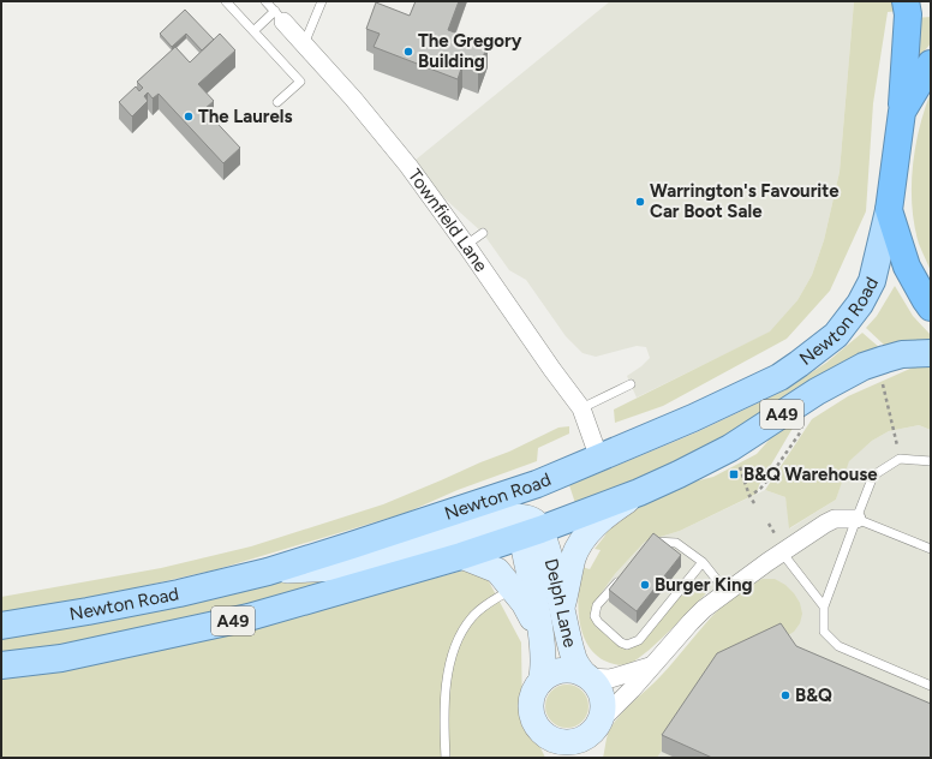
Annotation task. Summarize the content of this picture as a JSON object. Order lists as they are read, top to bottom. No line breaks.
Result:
{"streets":{"highway":["A49"],"main road":["Newton Road"],"street":["Townfield Lane","Delph Lane"]},"crossings":[["Townfield Lane","Newton Road"],["Newton Road","A49"],["Newton Road","Delph Lane"]],"places":{"other":["The Gregory Building","The Laurels","Warrington's Favourite Car Boot Sale","Burger King","B&Q"],"transit":["B&Q Warehouse"]}}
